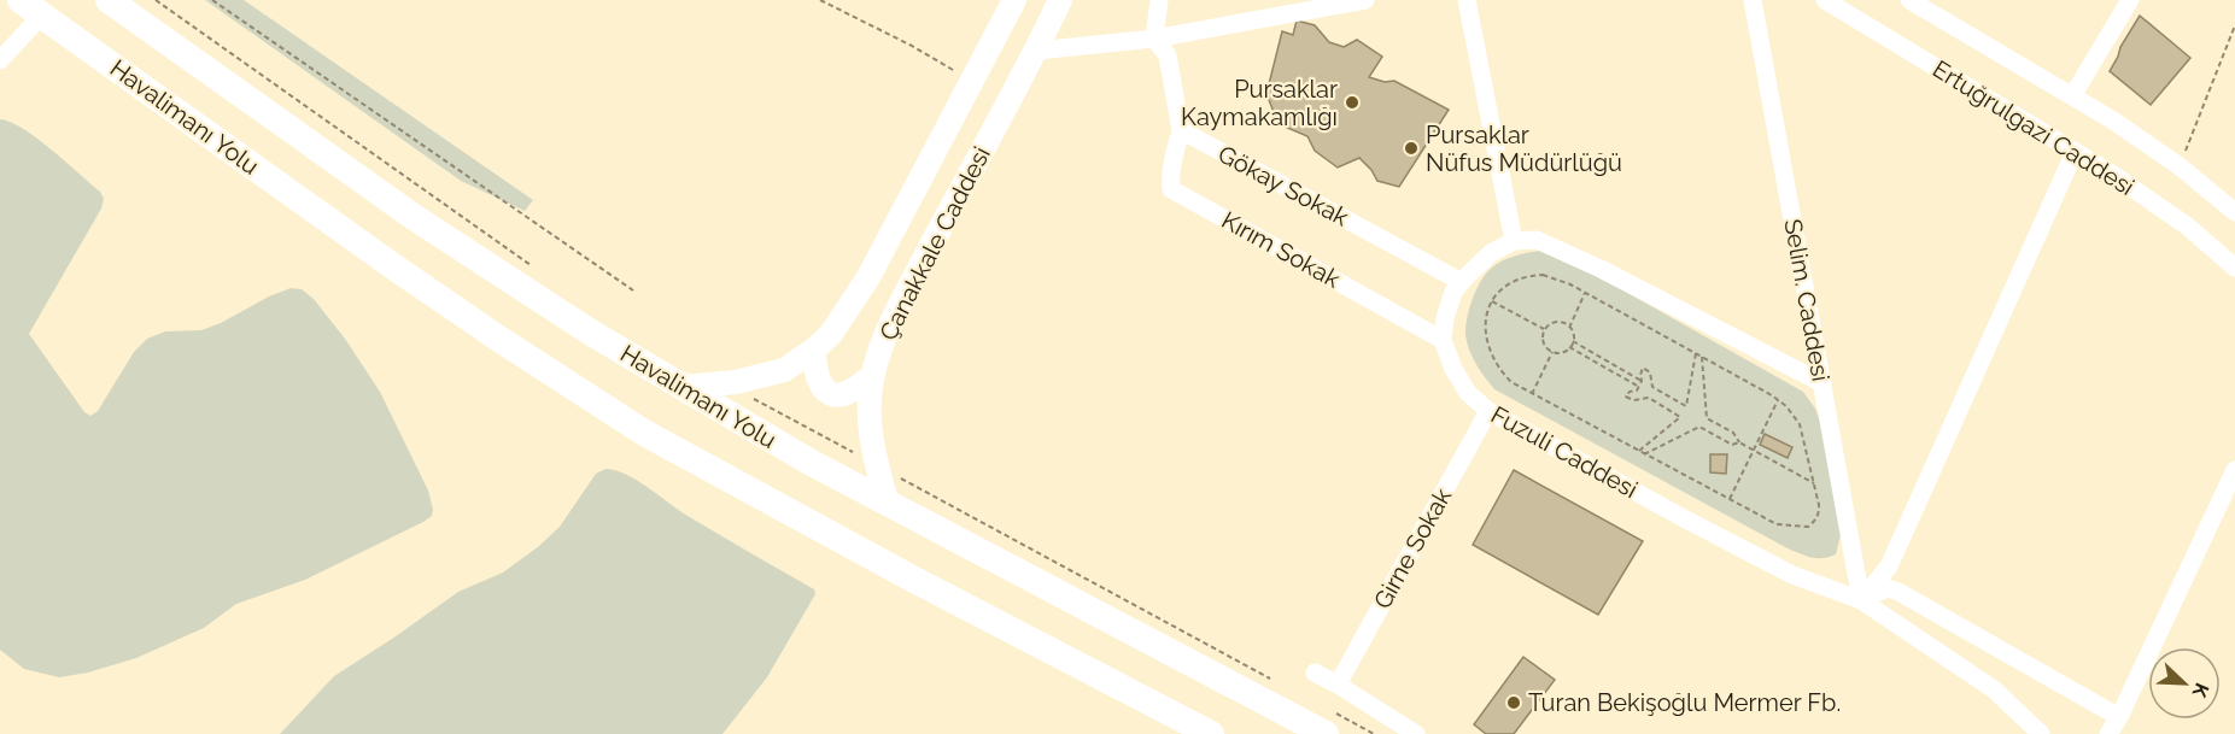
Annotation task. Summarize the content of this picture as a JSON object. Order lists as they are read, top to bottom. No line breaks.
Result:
{"streets":{"highway":["Havalimanı Yolu"],"main road":["Çanakkale Caddesi"],"street":["Ertuğrulgazi Caddesi","Gökay Sokak","Kırım Sokak","Selim. Caddesi","Fuzuli Caddesi","Girne Sokak"]},"crossings":[["Havalimanı Yolu","Çanakkale Caddesi"],["Gökay Sokak","Kırım Sokak"],["Kırım Sokak","Fuzuli Caddesi"],["Selim. Caddesi","Fuzuli Caddesi"],["Fuzuli Caddesi","Girne Sokak"]],"places":["Pursaklar Kaymakamlığı","Pursaklar Nüfus Müdürlüğü","Turan Bekişoğlu Mermer Fb."],"north":"bottom right"}
